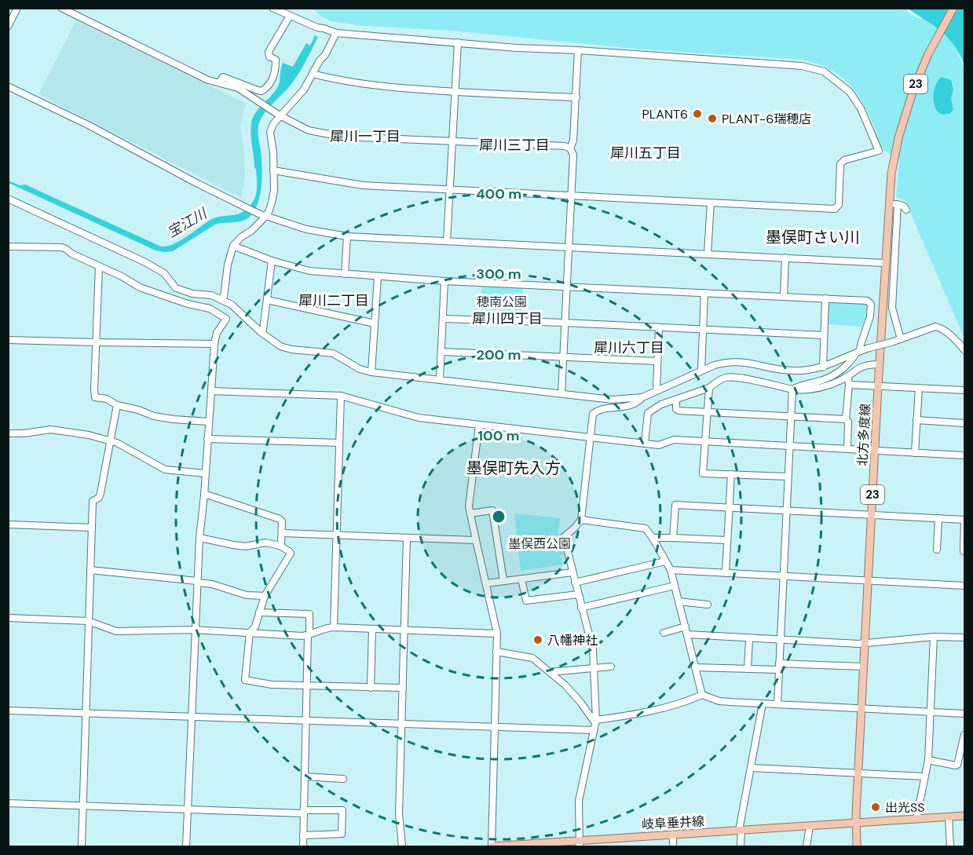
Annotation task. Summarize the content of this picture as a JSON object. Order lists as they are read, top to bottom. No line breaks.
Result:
{"streets":{"main road":["23","北方多度線","岐阜垂井線"]},"crossings":[["北方多度線","岐阜垂井線"]],"districts":["犀川一丁目","犀川三丁目","犀川五丁目","墨俣町さい川","犀川二丁目","犀川四丁目","犀川六丁目","墨俣町先入方"],"water":["宝江川"],"parks":["穂南公園","墨俣西公園"],"places":["PLANT6","PLANT-6瑞穂店","八幡神社","出光SS"],"rings":["400 m","300 m","200 m","100 m"]}
